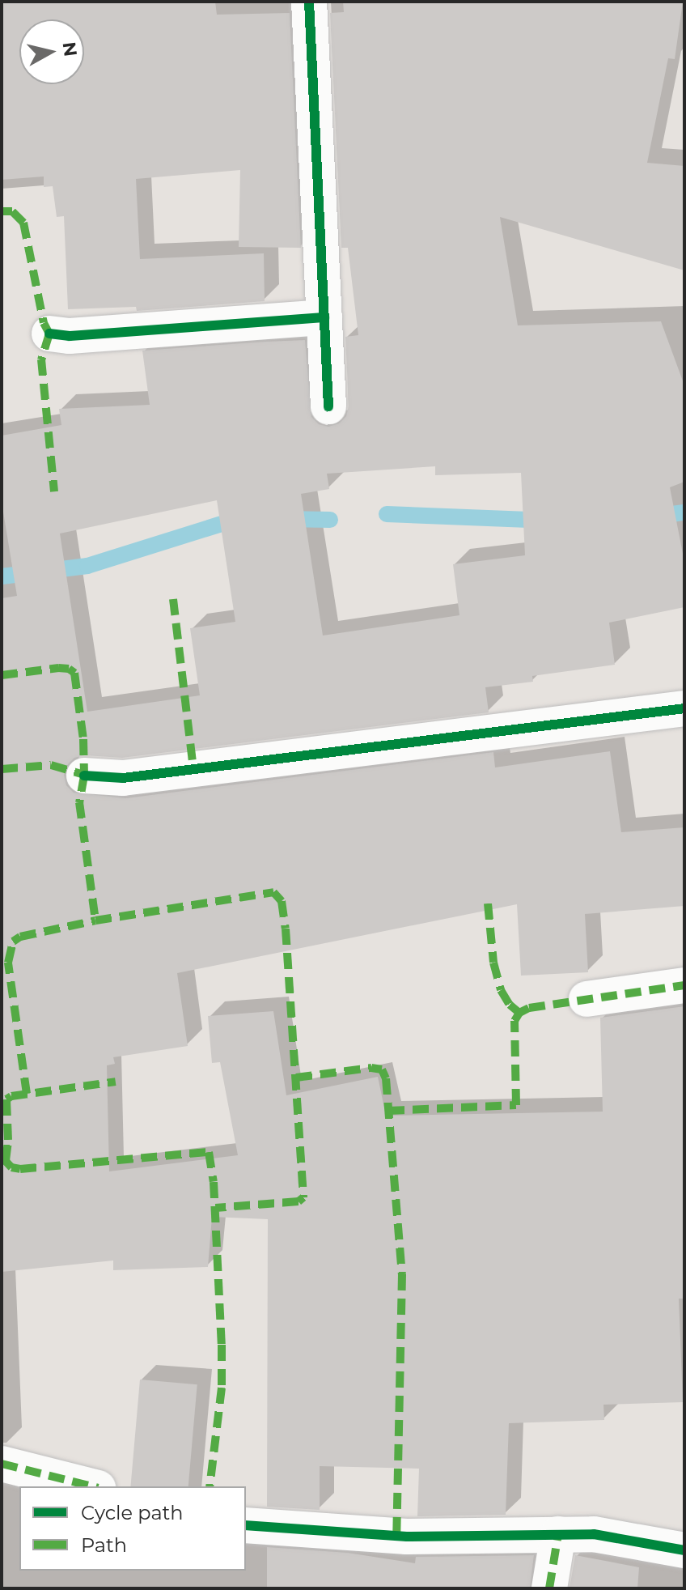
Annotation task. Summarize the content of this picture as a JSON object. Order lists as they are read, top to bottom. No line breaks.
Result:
{"legend":["Cycle path","Path"],"north":"right"}
